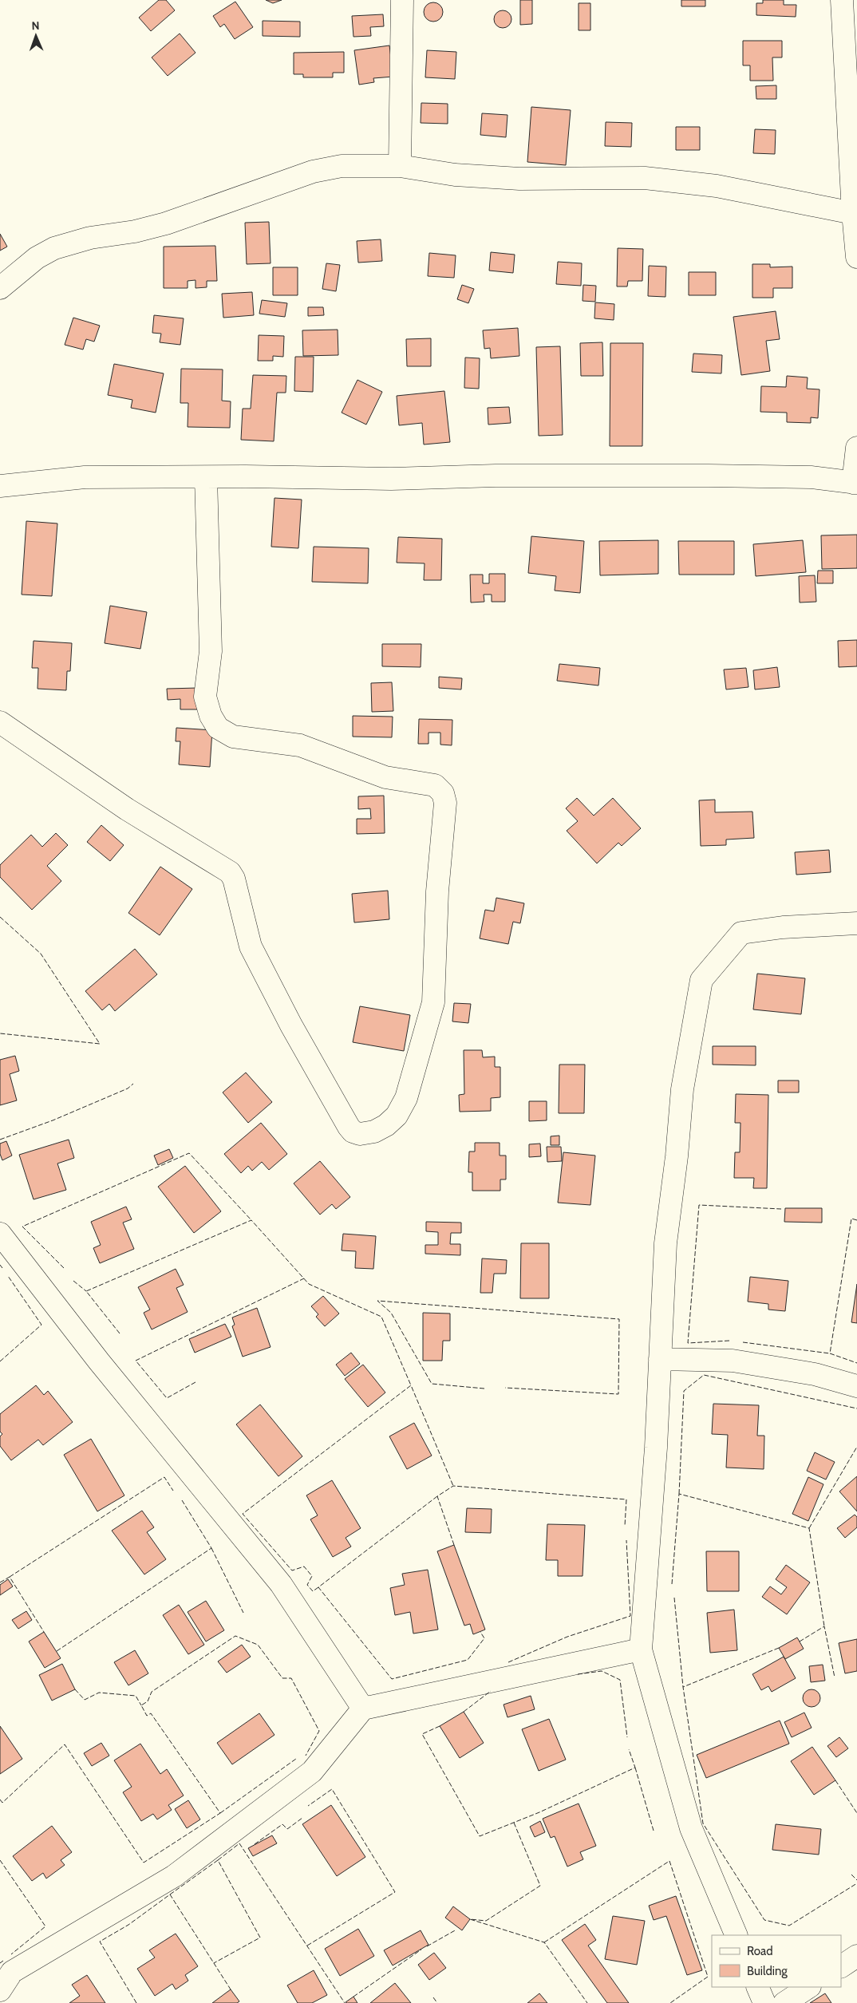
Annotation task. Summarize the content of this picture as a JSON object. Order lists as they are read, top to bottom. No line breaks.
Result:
{"legend":["Road","Building"],"north":"top"}
